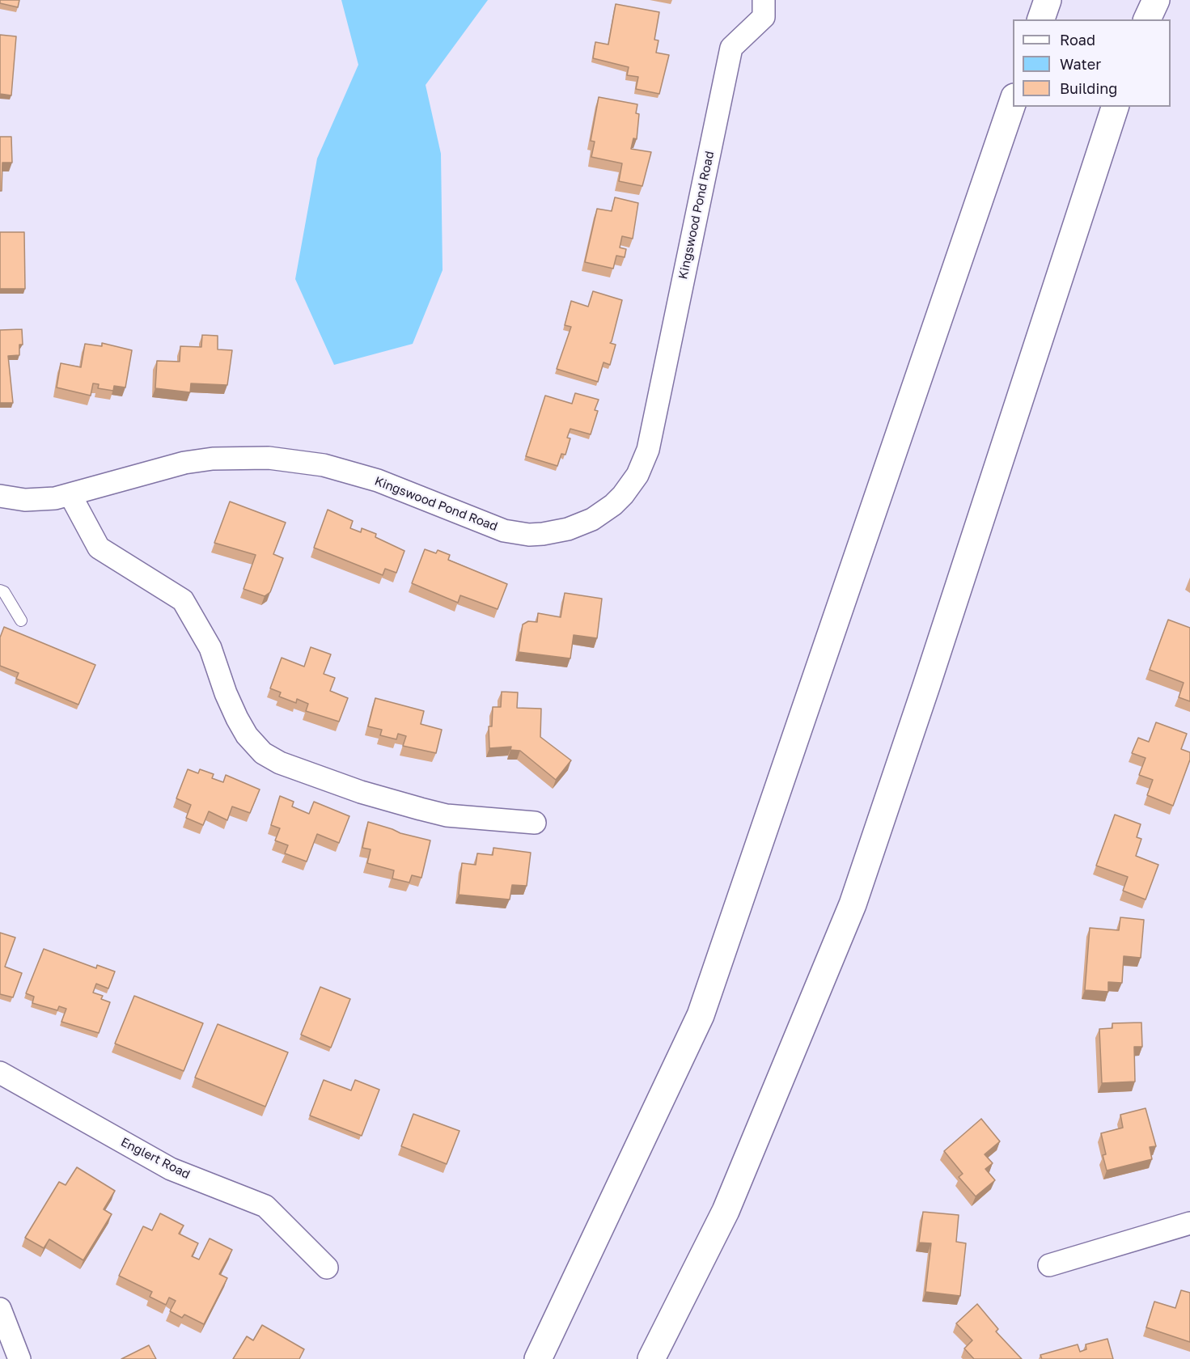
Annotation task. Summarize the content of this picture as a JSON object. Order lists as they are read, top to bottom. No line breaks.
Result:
{"streets":{"street":["Kingswood Pond Road","Englert Road"]},"legend":["Road","Water","Building"]}
